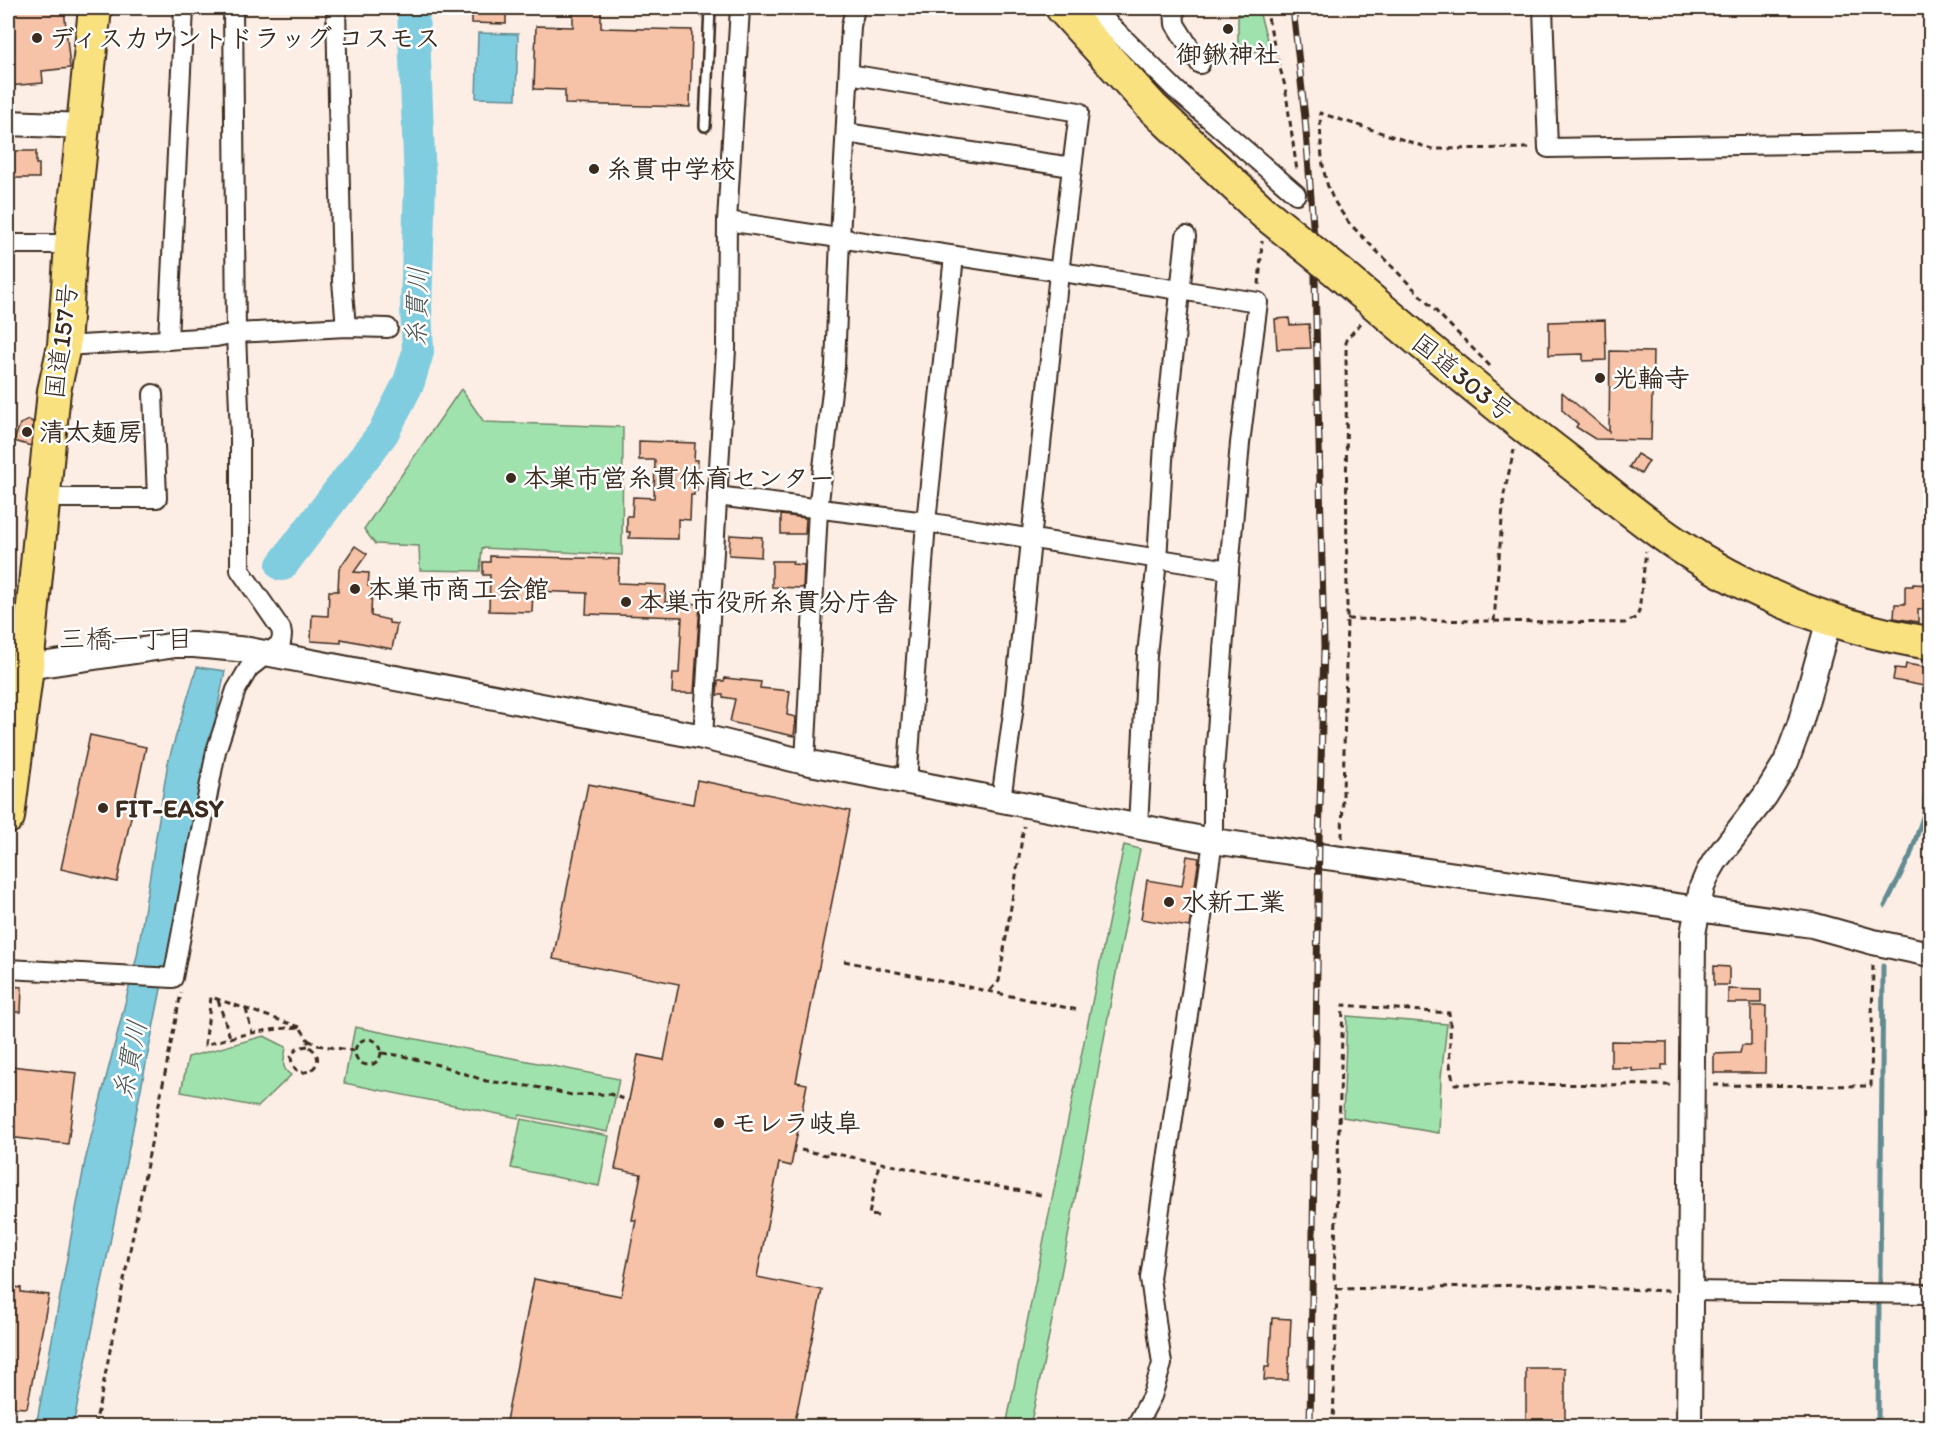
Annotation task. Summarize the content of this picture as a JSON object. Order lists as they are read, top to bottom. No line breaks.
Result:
{"streets":{"highway":["国道157号","国道303号"]},"districts":["三橋一丁目"],"water":["糸貫川"],"places":["御鍬神社","ディスカウントドラッグ コスモス","糸貫中学校","光輪寺","清太麺房","本巣市営糸貫体育センター","本巣市商工会館","本巣市役所糸貫分庁舎","FIT-EASY","水新工業","モレラ岐阜"]}
